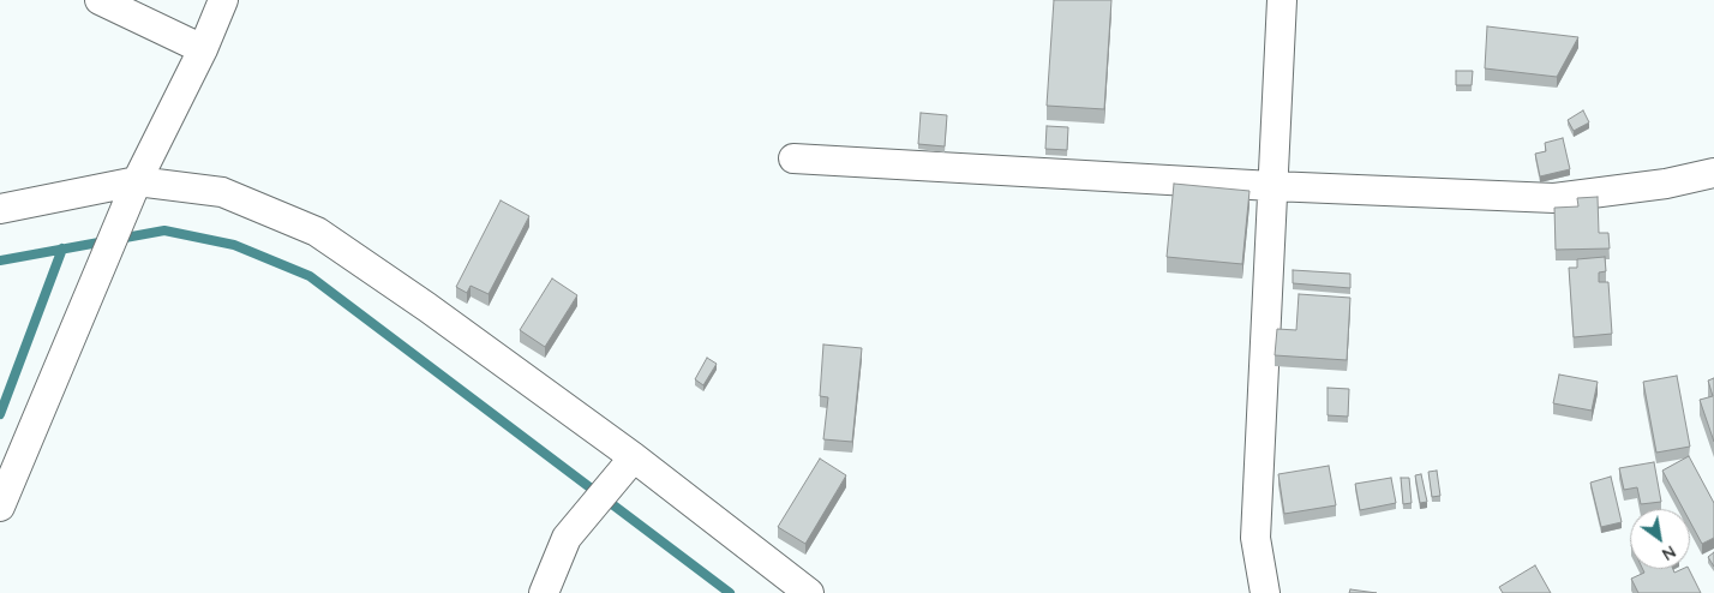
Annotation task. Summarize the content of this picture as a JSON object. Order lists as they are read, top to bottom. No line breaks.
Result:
{"north":"bottom right"}
